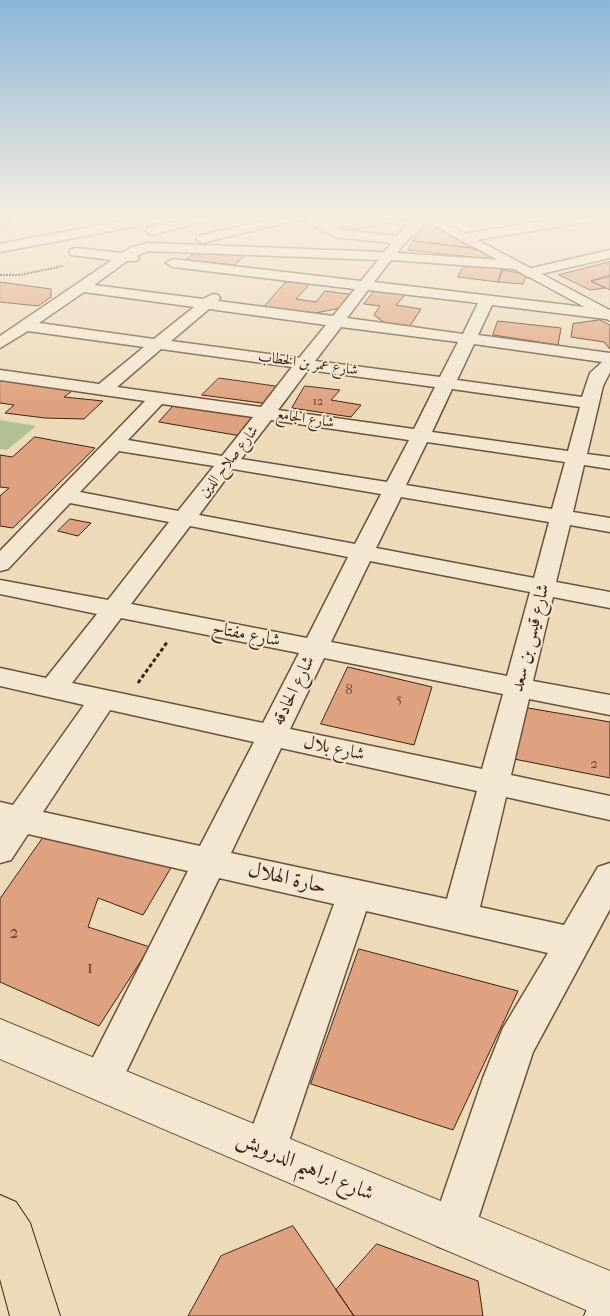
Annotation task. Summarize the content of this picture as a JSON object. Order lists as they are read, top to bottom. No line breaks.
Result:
{"streets":{"main road":["شارع ابراهيم الدرويش"],"street":["شارع عمر بن الخطاب","شارع الجامع","شارع صلاح الدين","شارع مفتاح","شارع قيس بن سعد","شارع الحادقه","شارع بلال","حارة الهلال"]},"crossings":[["شارع عمر بن الخطاب","شارع صلاح الدين"],["شارع عمر بن الخطاب","شارع قيس بن سعد"],["شارع عمر بن الخطاب","شارع الحادقه"],["شارع الجامع","شارع صلاح الدين"],["شارع الجامع","شارع قيس بن سعد"],["شارع الجامع","شارع الحادقه"],["شارع صلاح الدين","شارع مفتاح"],["شارع صلاح الدين","شارع بلال"],["شارع مفتاح","شارع قيس بن سعد"],["شارع مفتاح","شارع الحادقه"],["شارع قيس بن سعد","شارع بلال"],["شارع قيس بن سعد","حارة الهلال"],["شارع الحادقه","شارع بلال"],["شارع الحادقه","حارة الهلال"],["شارع الحادقه","شارع ابراهيم الدرويش"]],"house_numbers":["12","8","5","2","2","1"]}
